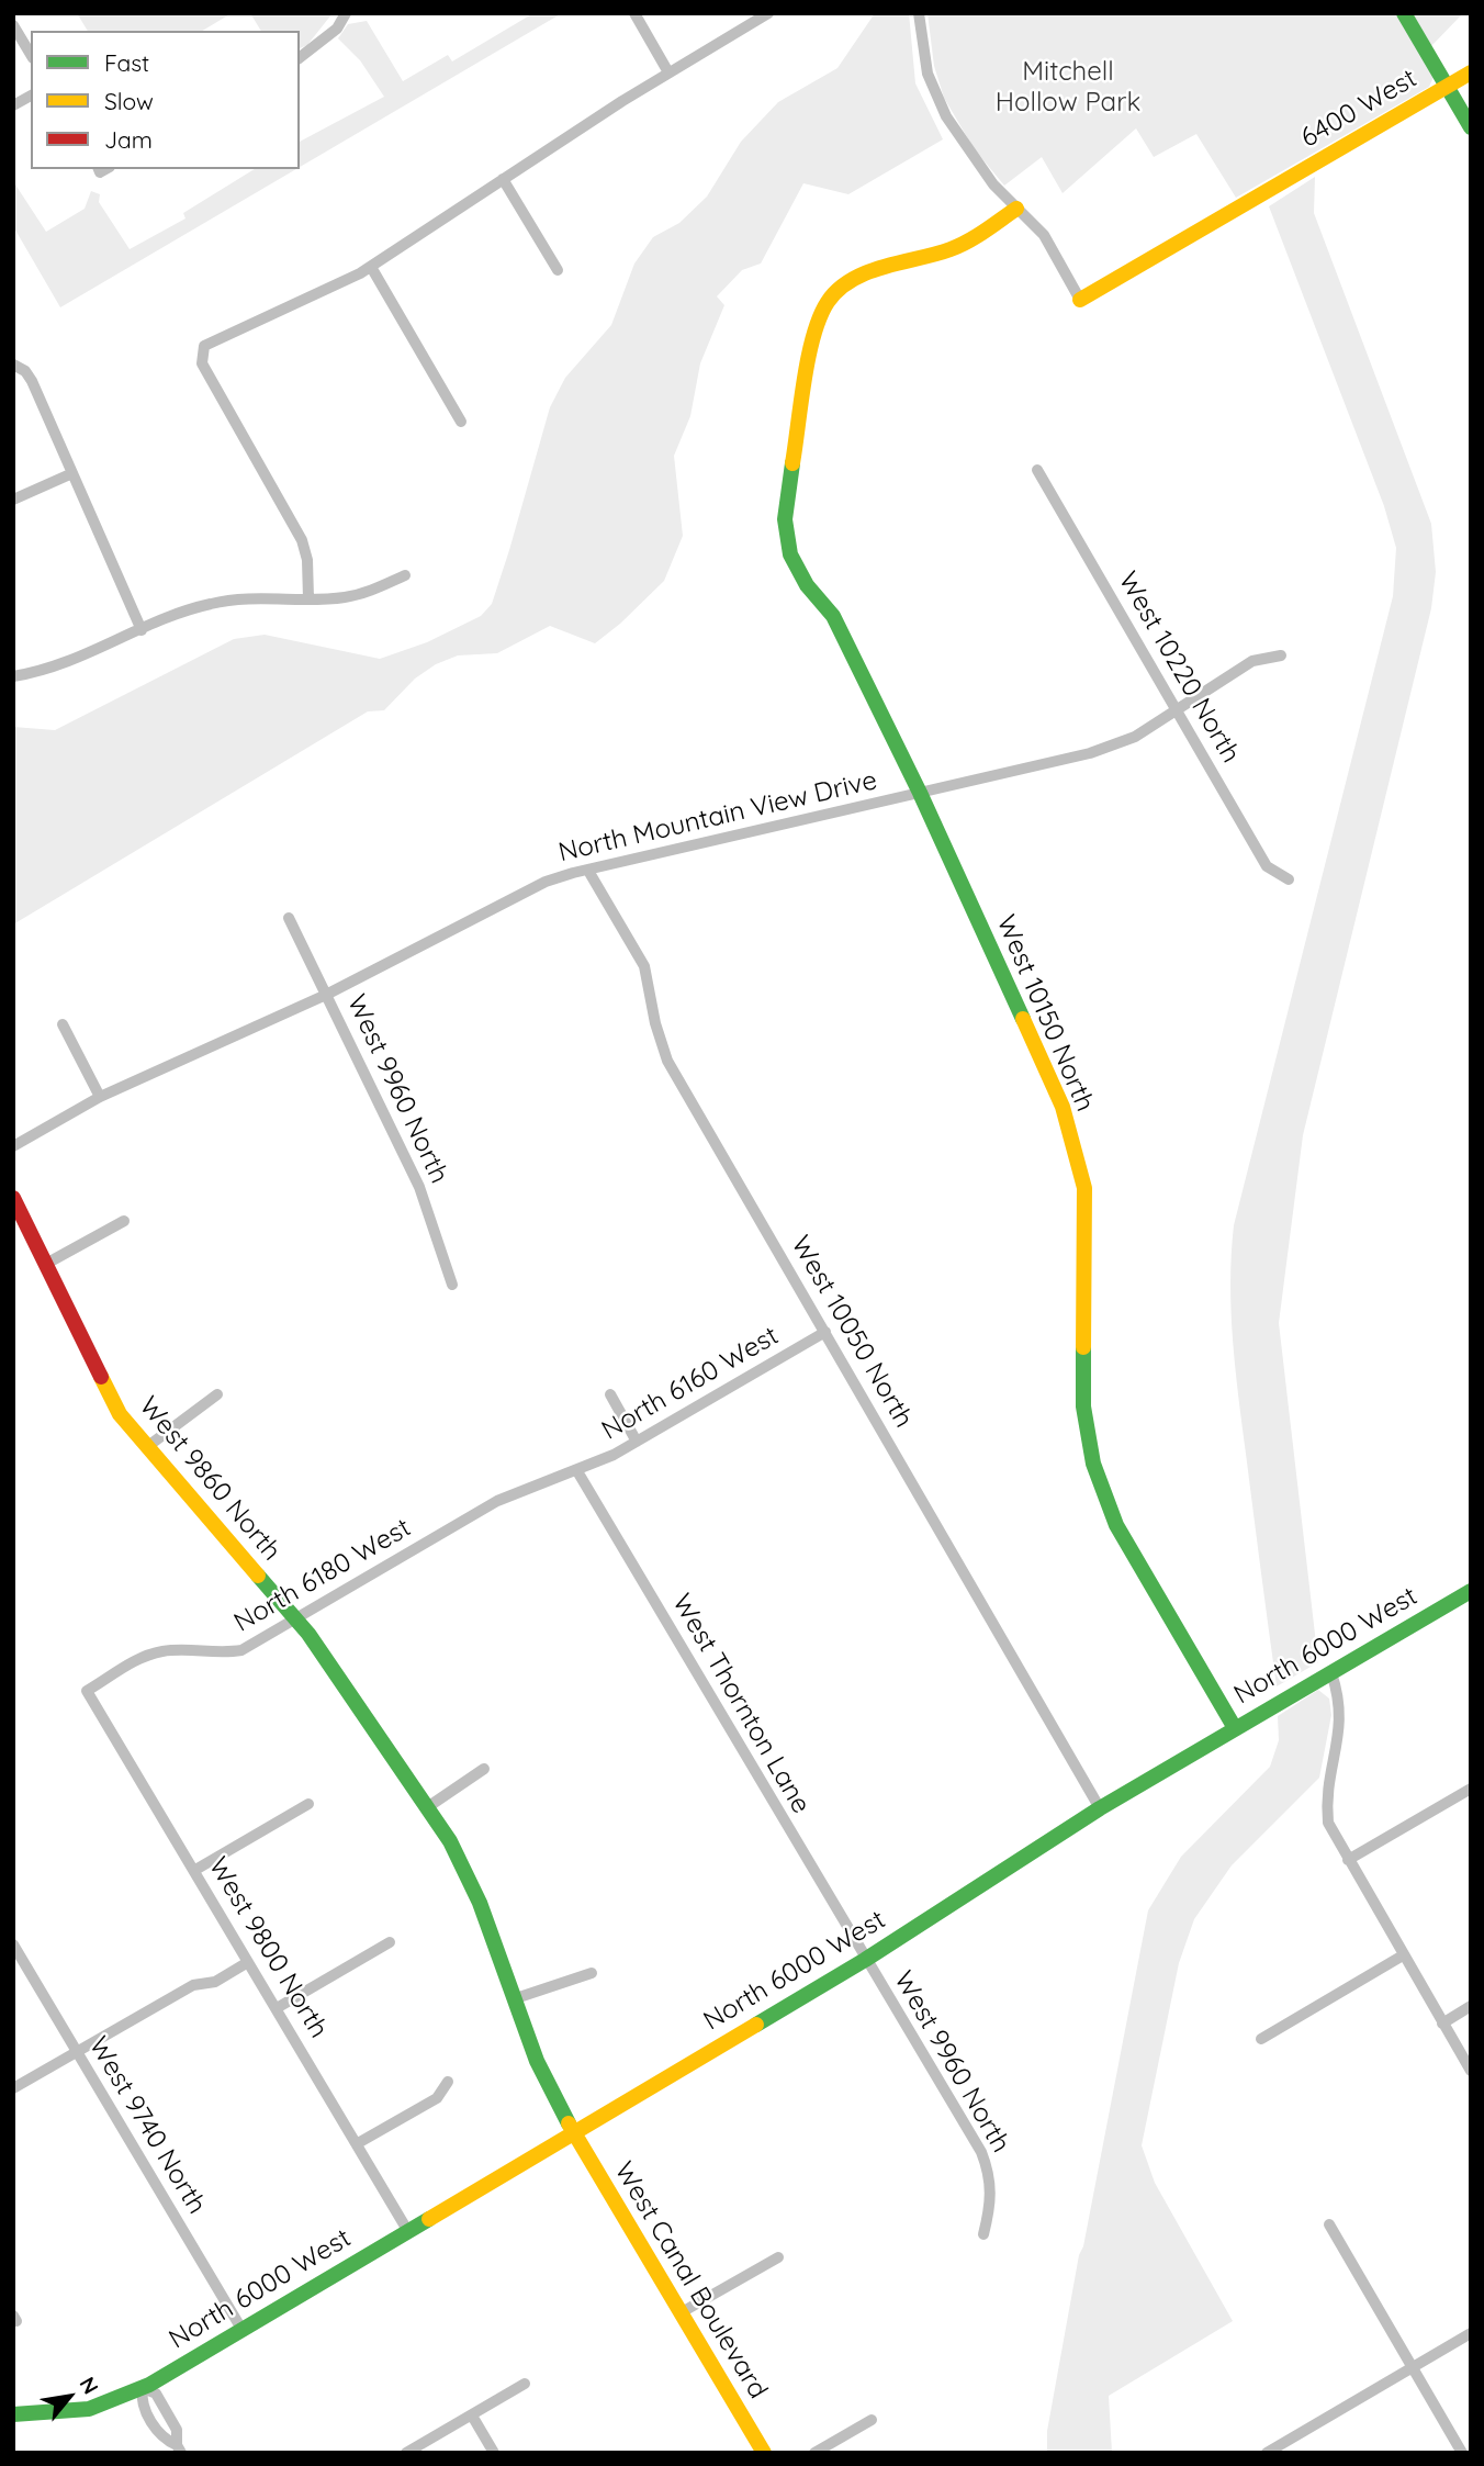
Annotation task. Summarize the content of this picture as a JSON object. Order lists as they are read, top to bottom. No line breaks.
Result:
{"streets":{"street":["6400 West","West 10220 North","North Mountain View Drive","West 10150 North","West 9960 North","West 10050 North","North 6160 West","West 9860 North","North 6180 West","North 6000 West","West Thornton Lane","West 9800 North","West 9740 North","West Canal Boulevard"]},"crossings":[["West 10220 North","North Mountain View Drive"],["North Mountain View Drive","West 10150 North"],["North Mountain View Drive","West 9960 North"],["North Mountain View Drive","West 10050 North"],["West 10150 North","North 6000 West"],["West 9960 North","North 6000 West"],["West 9960 North","West Thornton Lane"],["West 10050 North","North 6160 West"],["West 10050 North","North 6000 West"],["North 6160 West","North 6180 West"],["North 6160 West","West Thornton Lane"],["West 9860 North","North 6180 West"],["North 6180 West","West Thornton Lane"],["North 6180 West","West 9800 North"],["North 6000 West","West Thornton Lane"],["North 6000 West","West 9800 North"],["North 6000 West","West 9740 North"],["North 6000 West","West Canal Boulevard"]],"parks":["Mitchell Hollow Park"],"legend":["Fast","Slow","Jam"],"north":"top right"}
